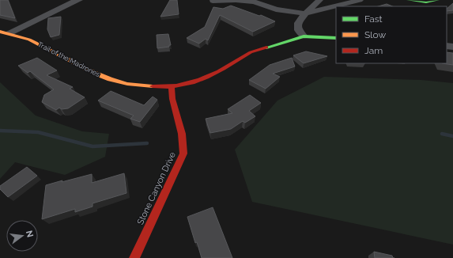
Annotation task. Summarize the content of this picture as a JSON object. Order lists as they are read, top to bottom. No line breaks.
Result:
{"streets":{"street":["Trail of the Madrones","Stone Canyon Drive"]},"crossings":[["Trail of the Madrones","Stone Canyon Drive"]],"legend":["Fast","Slow","Jam"],"north":"right"}
